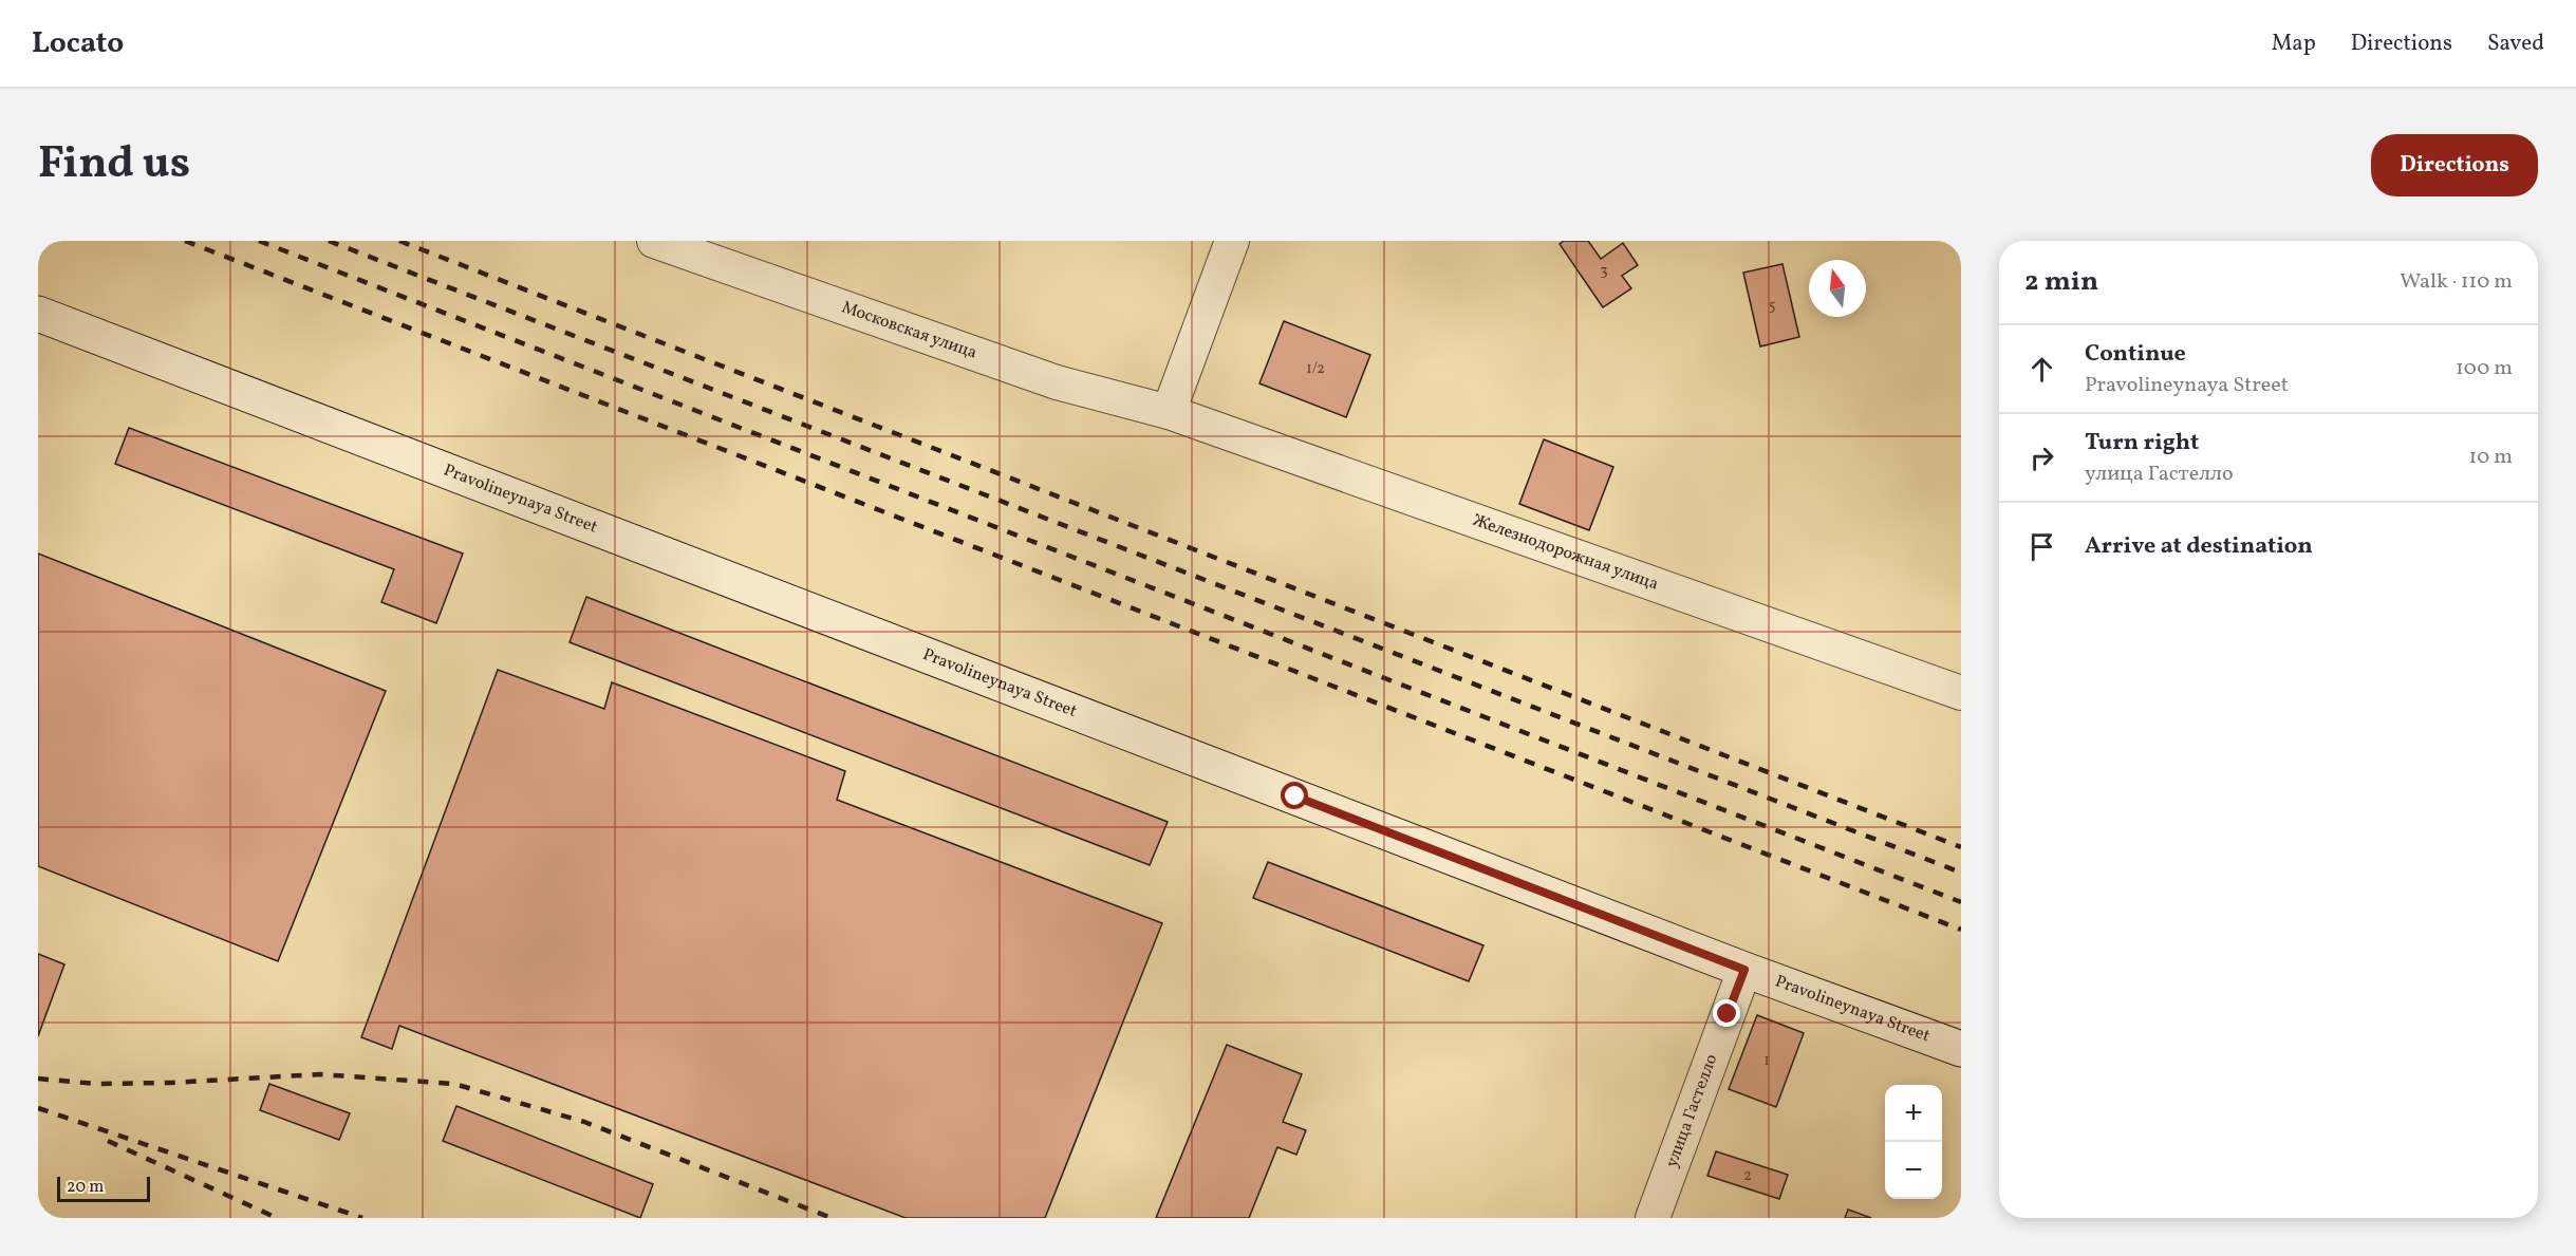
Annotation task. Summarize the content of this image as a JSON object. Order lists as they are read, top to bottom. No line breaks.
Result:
{"streets":{"main road":["Pravolineynaya Street"],"street":["Московская улица","Железнодорожная улица","улица Гастелло"]},"crossings":[["Московская улица","Железнодорожная улица"],["Pravolineynaya Street","улица Гастелло"]],"house_numbers":["3","5","1/2","1","2"],"scale_bar":"20 m","north":"top","page":{"header":"Locato","nav":["Map","Directions","Saved"],"title":"Find us","buttons":"Directions","heading":["2 min","Walk · 110 m"],"list":[["Continue","Pravolineynaya Street","100 m"],["Turn right","улица Гастелло","10 m"],"Arrive at destination"],"map_buttons":["+","−"],"scale":"20 m"}}
